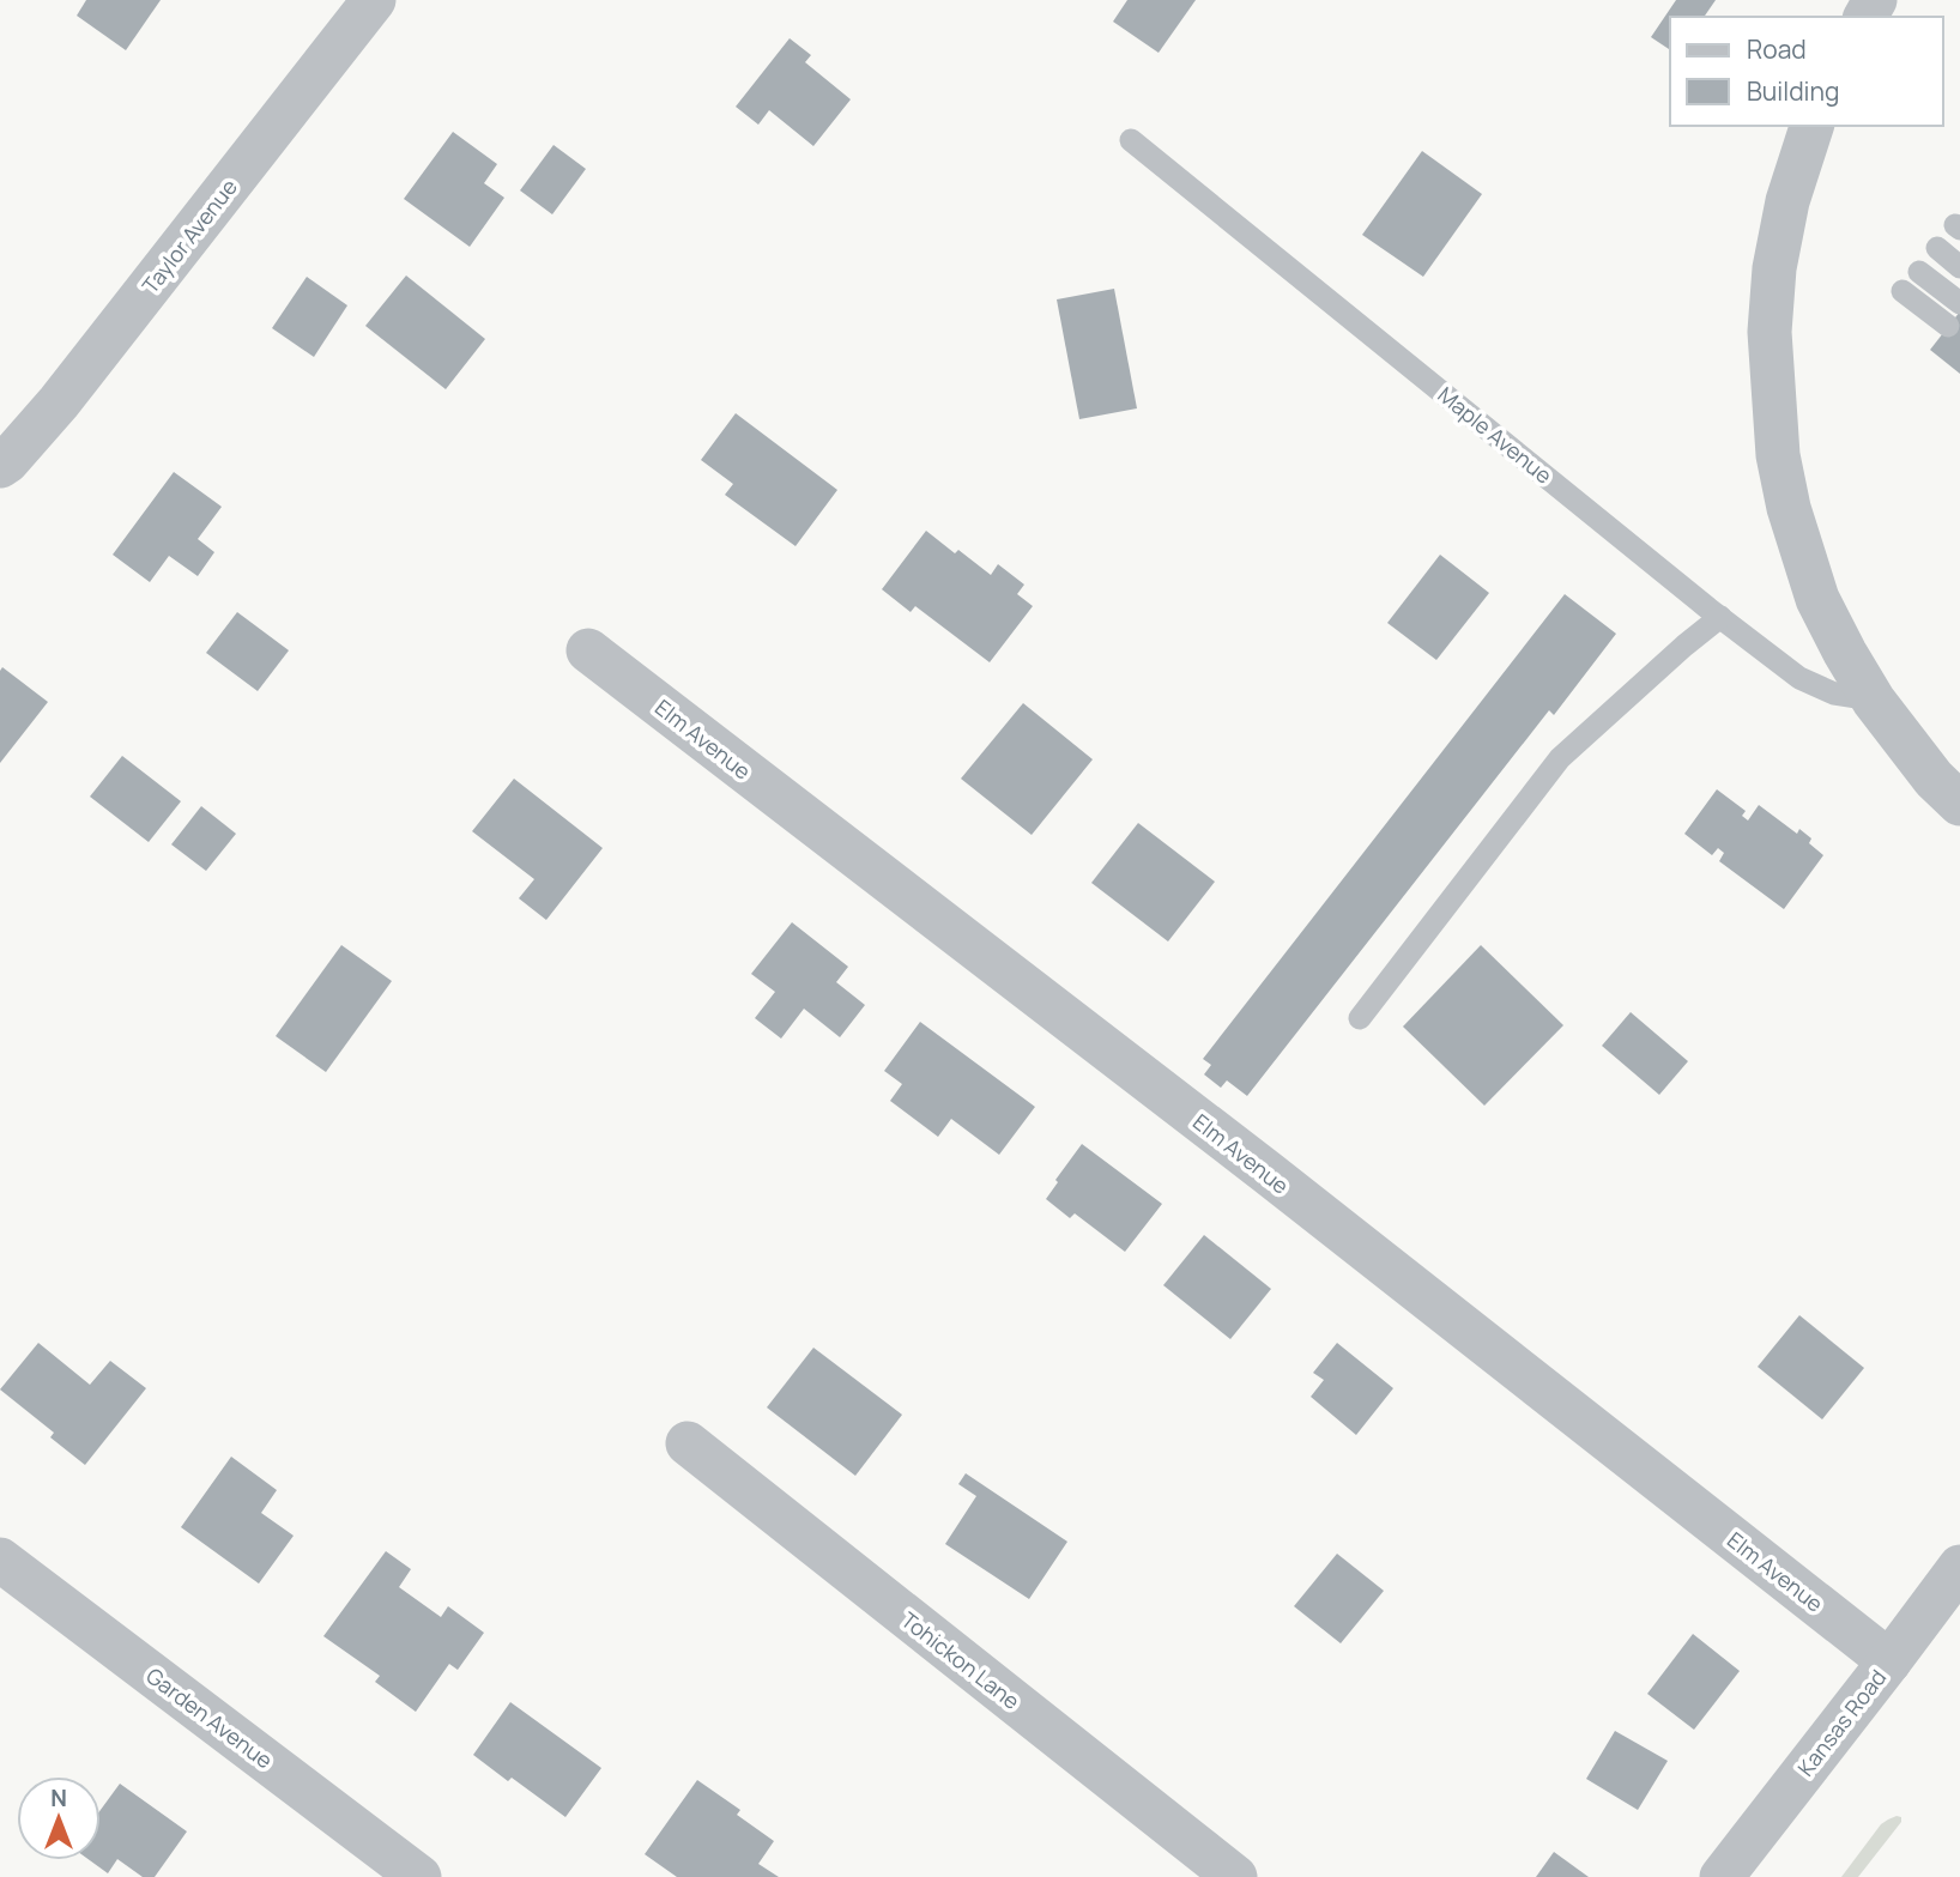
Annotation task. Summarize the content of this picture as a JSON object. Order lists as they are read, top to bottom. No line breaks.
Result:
{"streets":{"street":["Taylor Avenue","Elm Avenue","Tohickon Lane","Garden Avenue","Kansas Road"],"lane":["Maple Avenue"]},"crossings":[["Elm Avenue","Kansas Road"]],"legend":["Road","Building"],"north":"top"}
